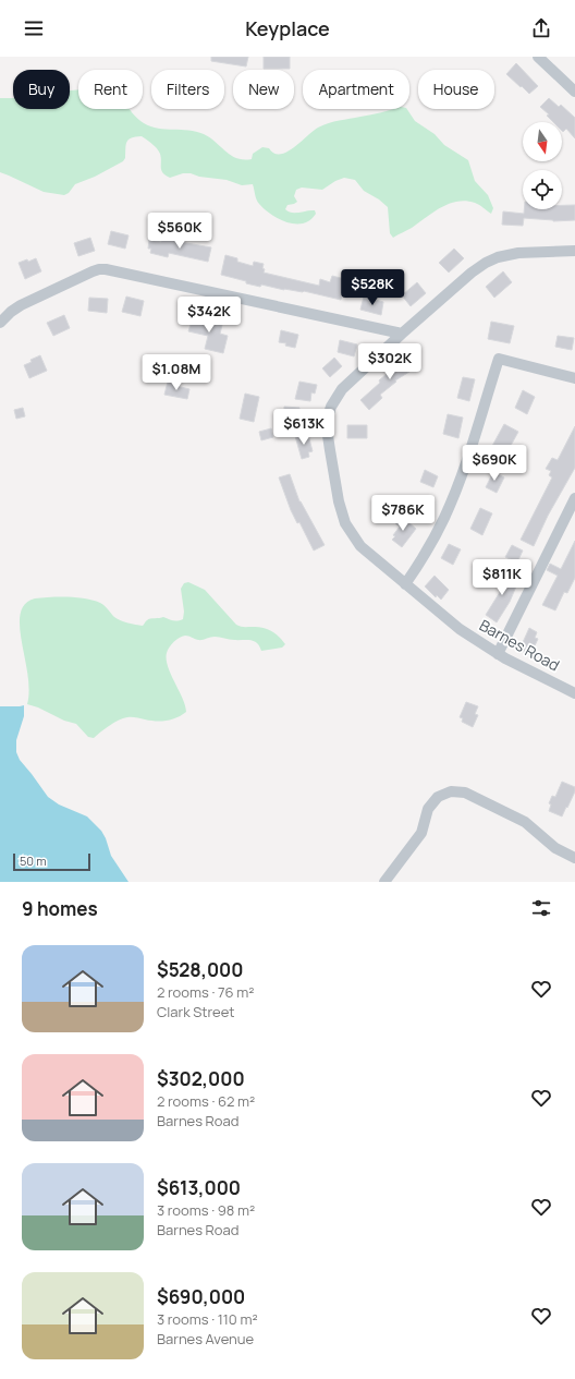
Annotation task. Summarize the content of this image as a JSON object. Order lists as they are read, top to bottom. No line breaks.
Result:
{"streets":{"street":["Barnes Road"]},"scale_bar":"50 m","north":"bottom","page":{"header":"Keyplace","chip":["Buy","Rent","Filters","New","Apartment","House"],"price":["$560K","$528K","$342K","$302K","$1.08M","$613K","$690K","$786K","$811K"],"scale":"50 m","heading":"9 homes","list":[{"name":"$528,000","note":"2 rooms · 76 m² · Clark Street"},{"name":"$302,000","note":"2 rooms · 62 m² · Barnes Road"},{"name":"$613,000","note":"3 rooms · 98 m² · Barnes Road"},{"name":"$690,000","note":"3 rooms · 110 m² · Barnes Avenue"}]}}
